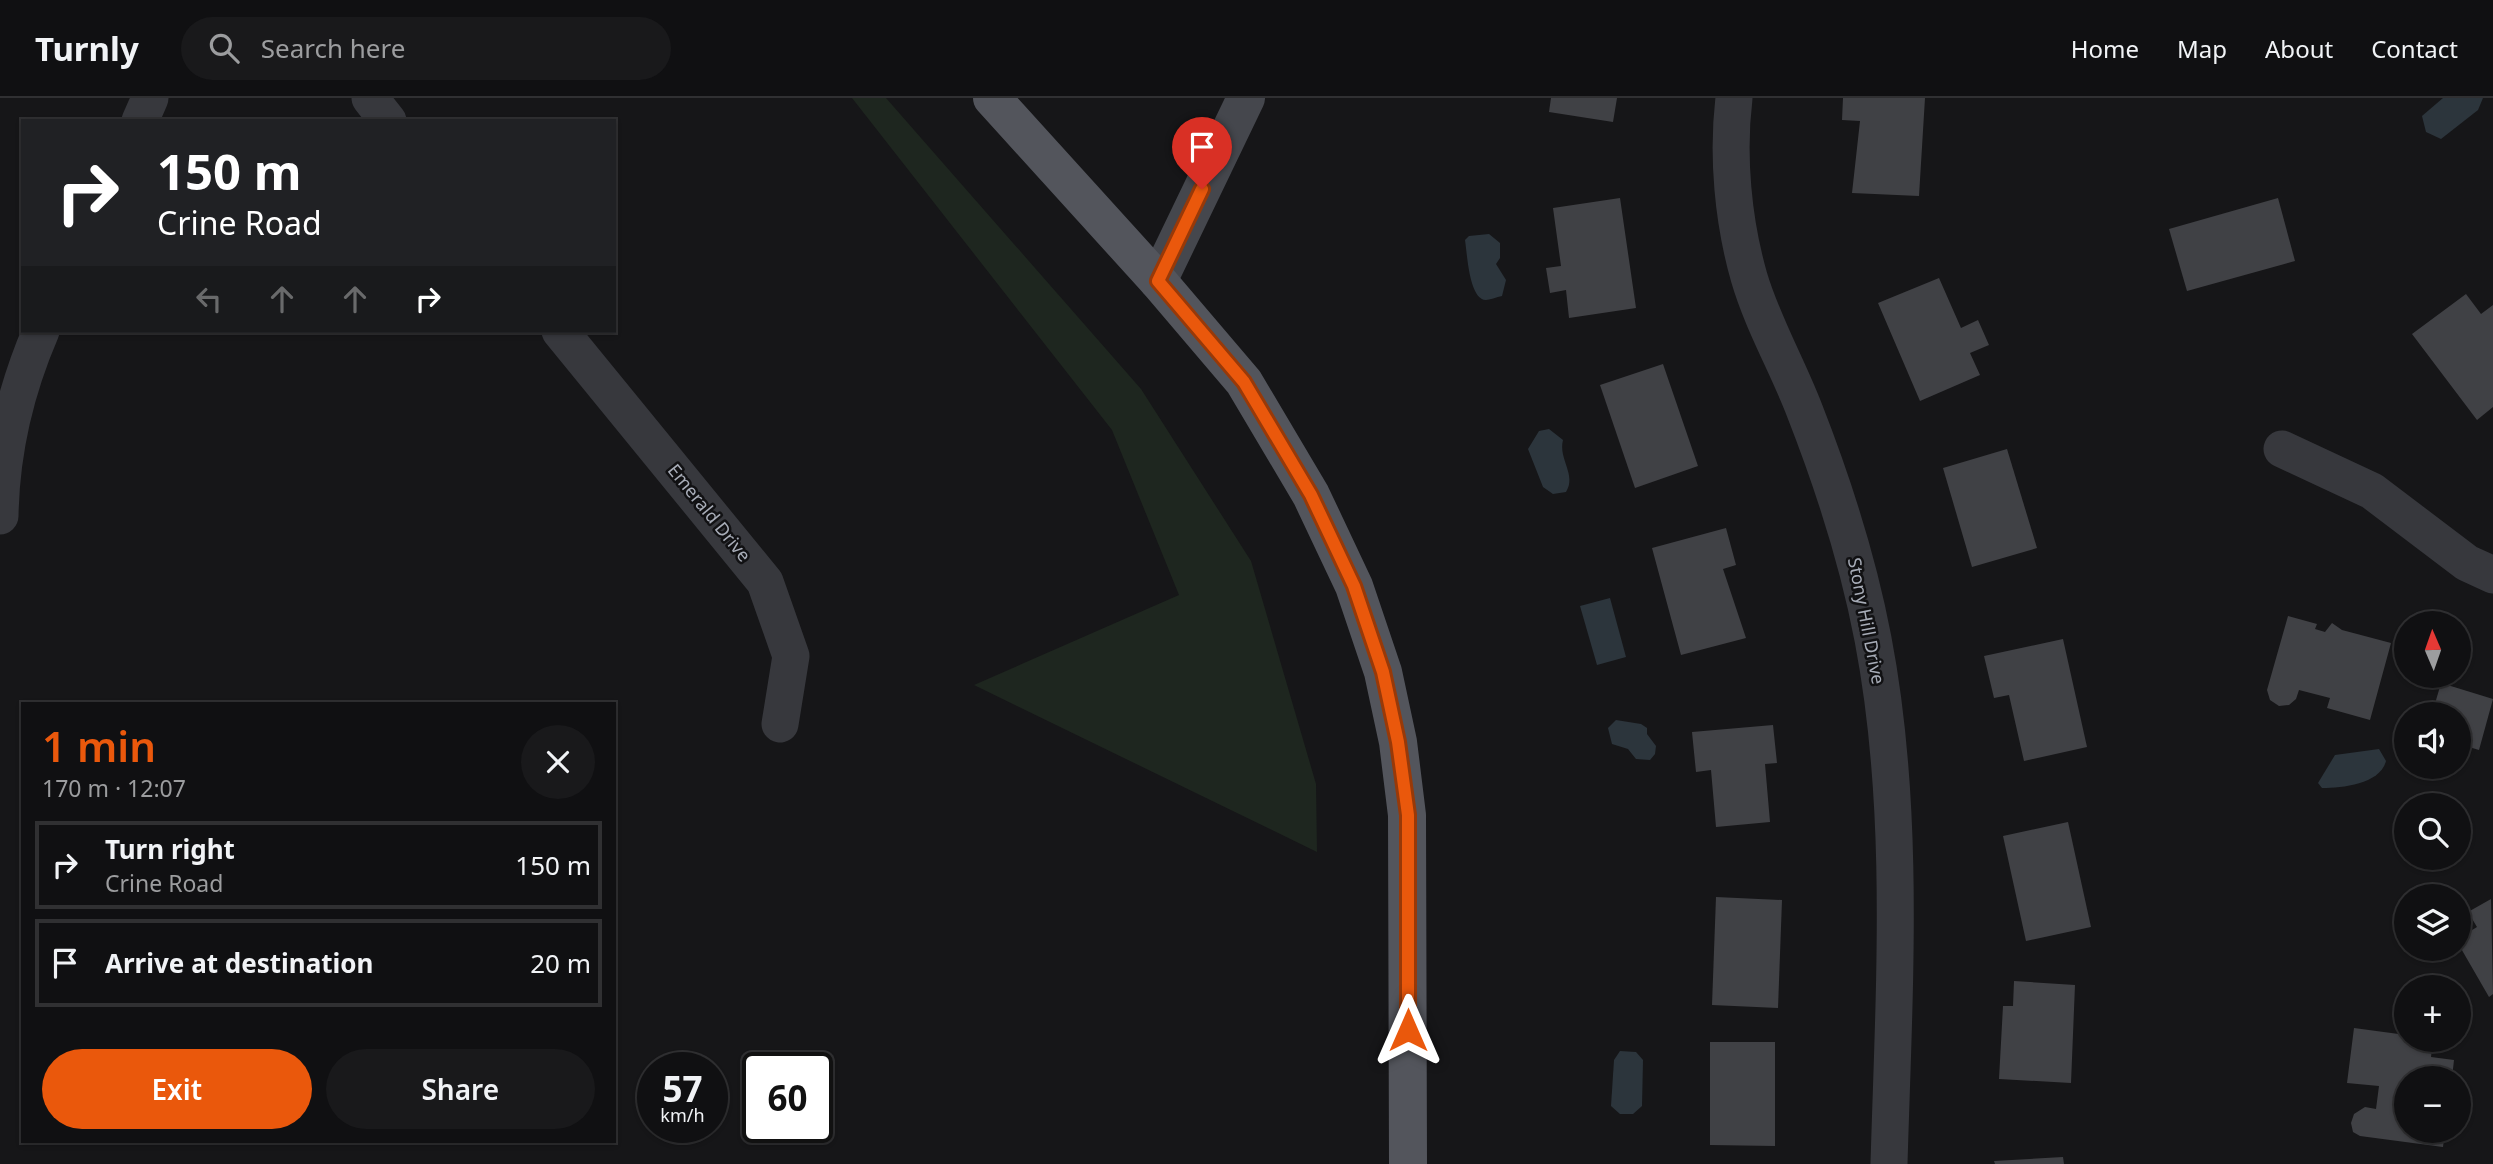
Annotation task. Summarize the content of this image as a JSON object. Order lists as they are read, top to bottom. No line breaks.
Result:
{"streets":{"street":["Emerald Drive","Stony Hill Drive"]},"north":"top","page":{"header":"Turnly","search":"Search here","nav":["Home","Map","About","Contact"],"turn":["150 m","Crine Road"],"map_buttons":["+","−"],"heading":["1 min","170 m · 12:07"],"list":[{"name":"Turn right","note":"Crine Road","value":"150 m"},{"name":"Arrive at destination","value":"20 m"}],"buttons":["Exit","Share"],"speed":"57 km/h","limit":"60"}}
